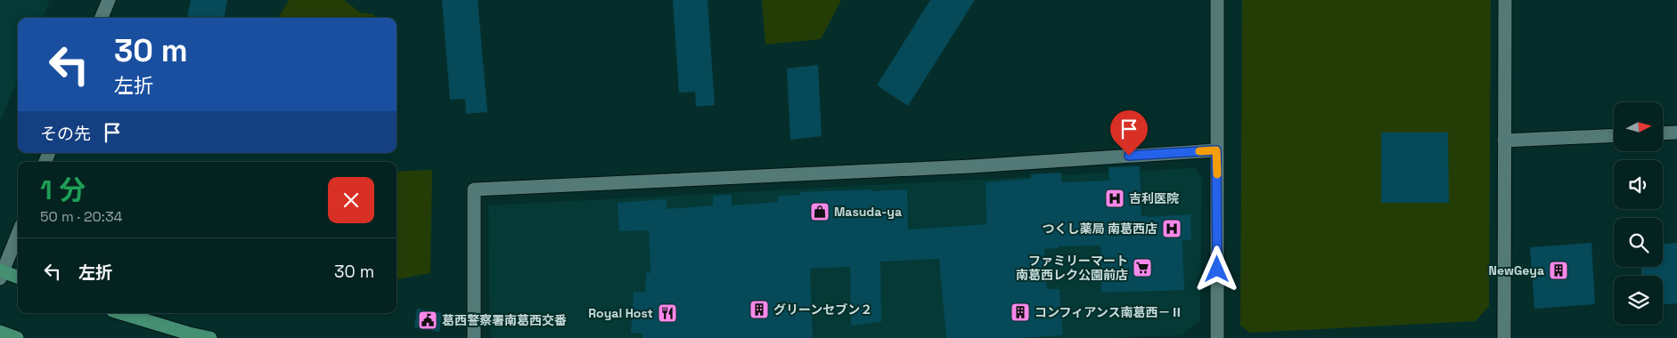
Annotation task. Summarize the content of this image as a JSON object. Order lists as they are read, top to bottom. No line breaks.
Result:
{"places":{"hospital":["吉利医院","つくし薬局 南葛西店"],"shop":["Masuda-ya"],"supermarket":["ファミリーマート 南葛西レク公園前店"],"building":["NewGeya","グリーンセブン２","コンフィアンス南葛西－Ⅱ"],"restaurant":["Royal Host"],"public building":["葛西警察署南葛西交番"]},"north":"right","page":{"turn":["30 m","左折"],"then":"その先","heading":["1 分","50 m · 20:34"],"list":[{"name":"左折","value":"30 m"}]}}
